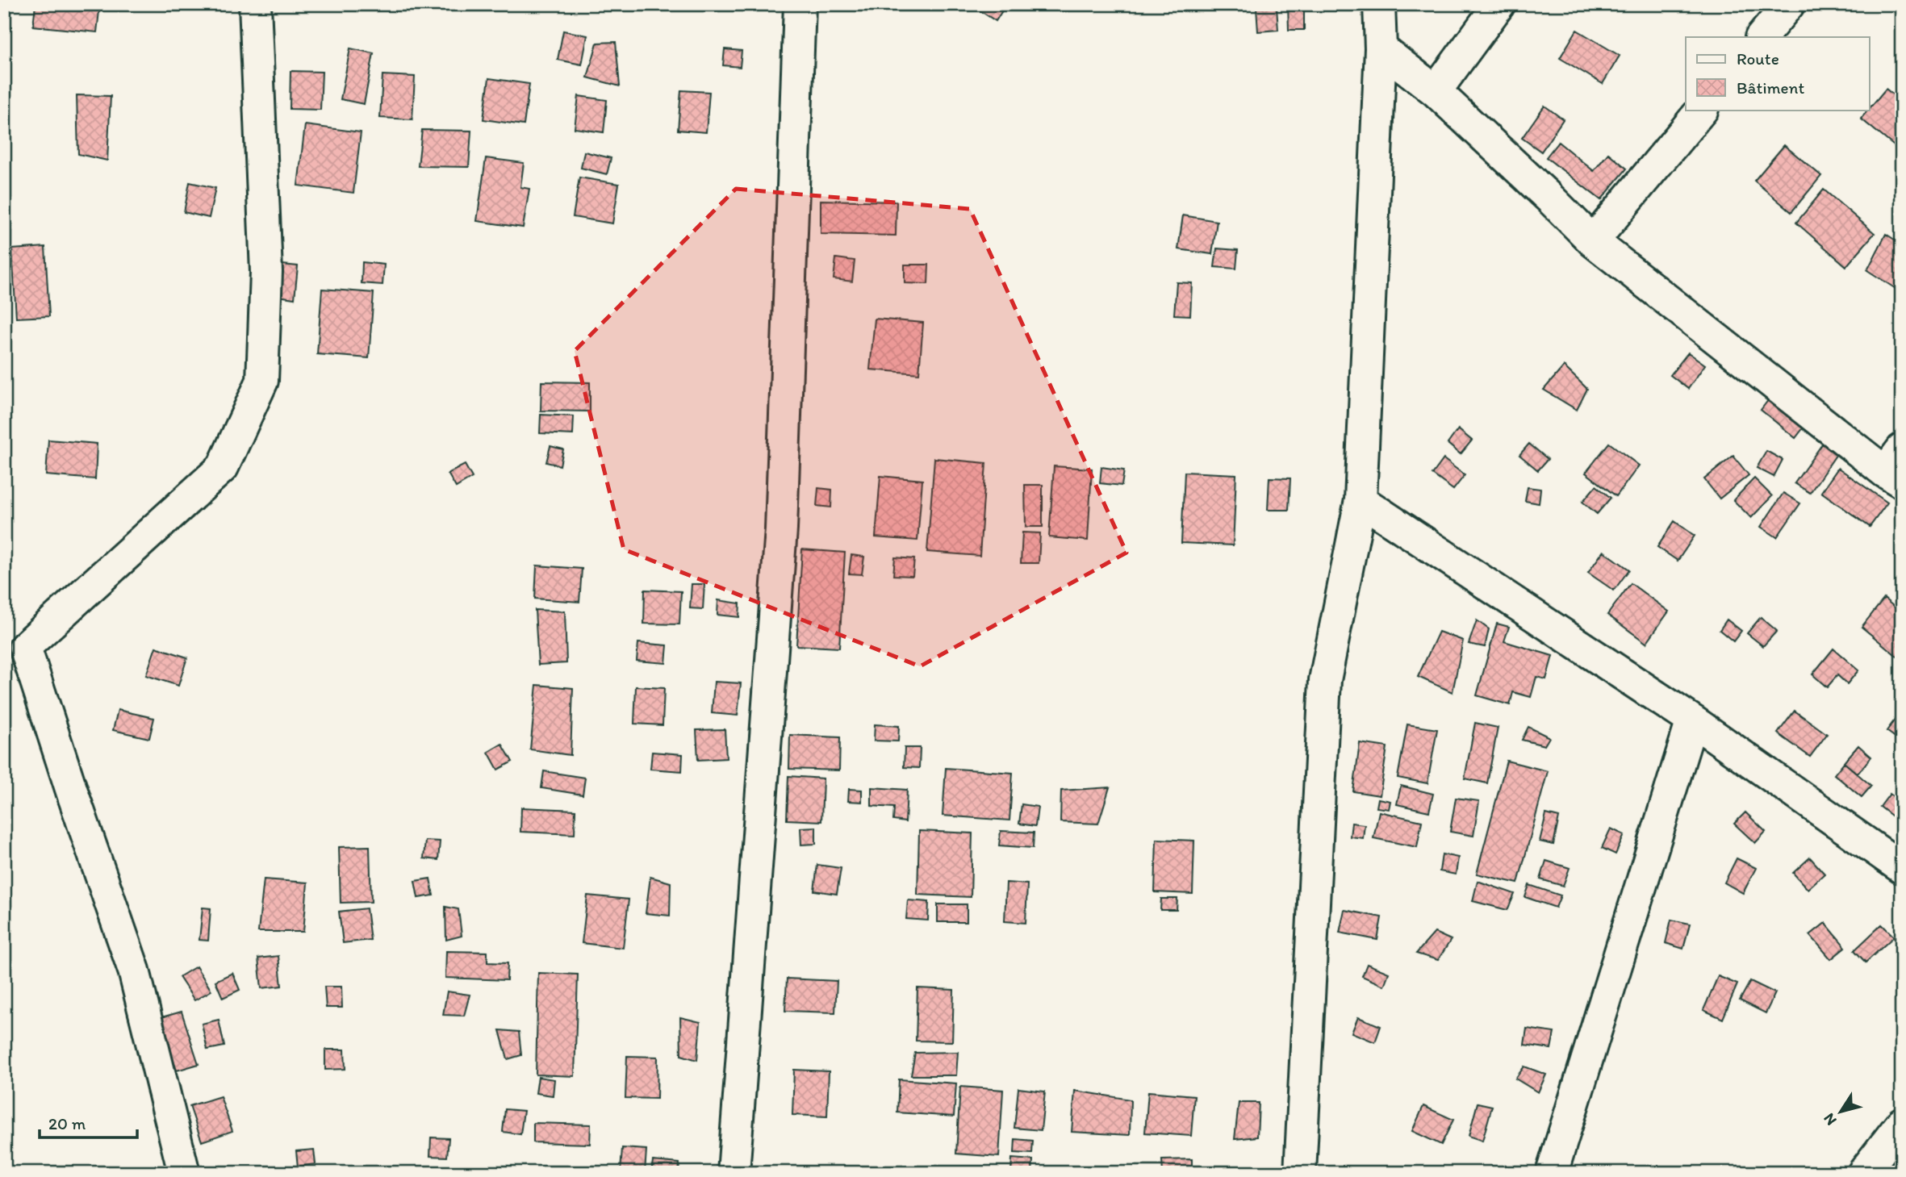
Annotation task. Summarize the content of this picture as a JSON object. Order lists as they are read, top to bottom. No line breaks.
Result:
{"legend":["Route","Bâtiment"],"scale_bar":"20 m","north":"bottom left"}
